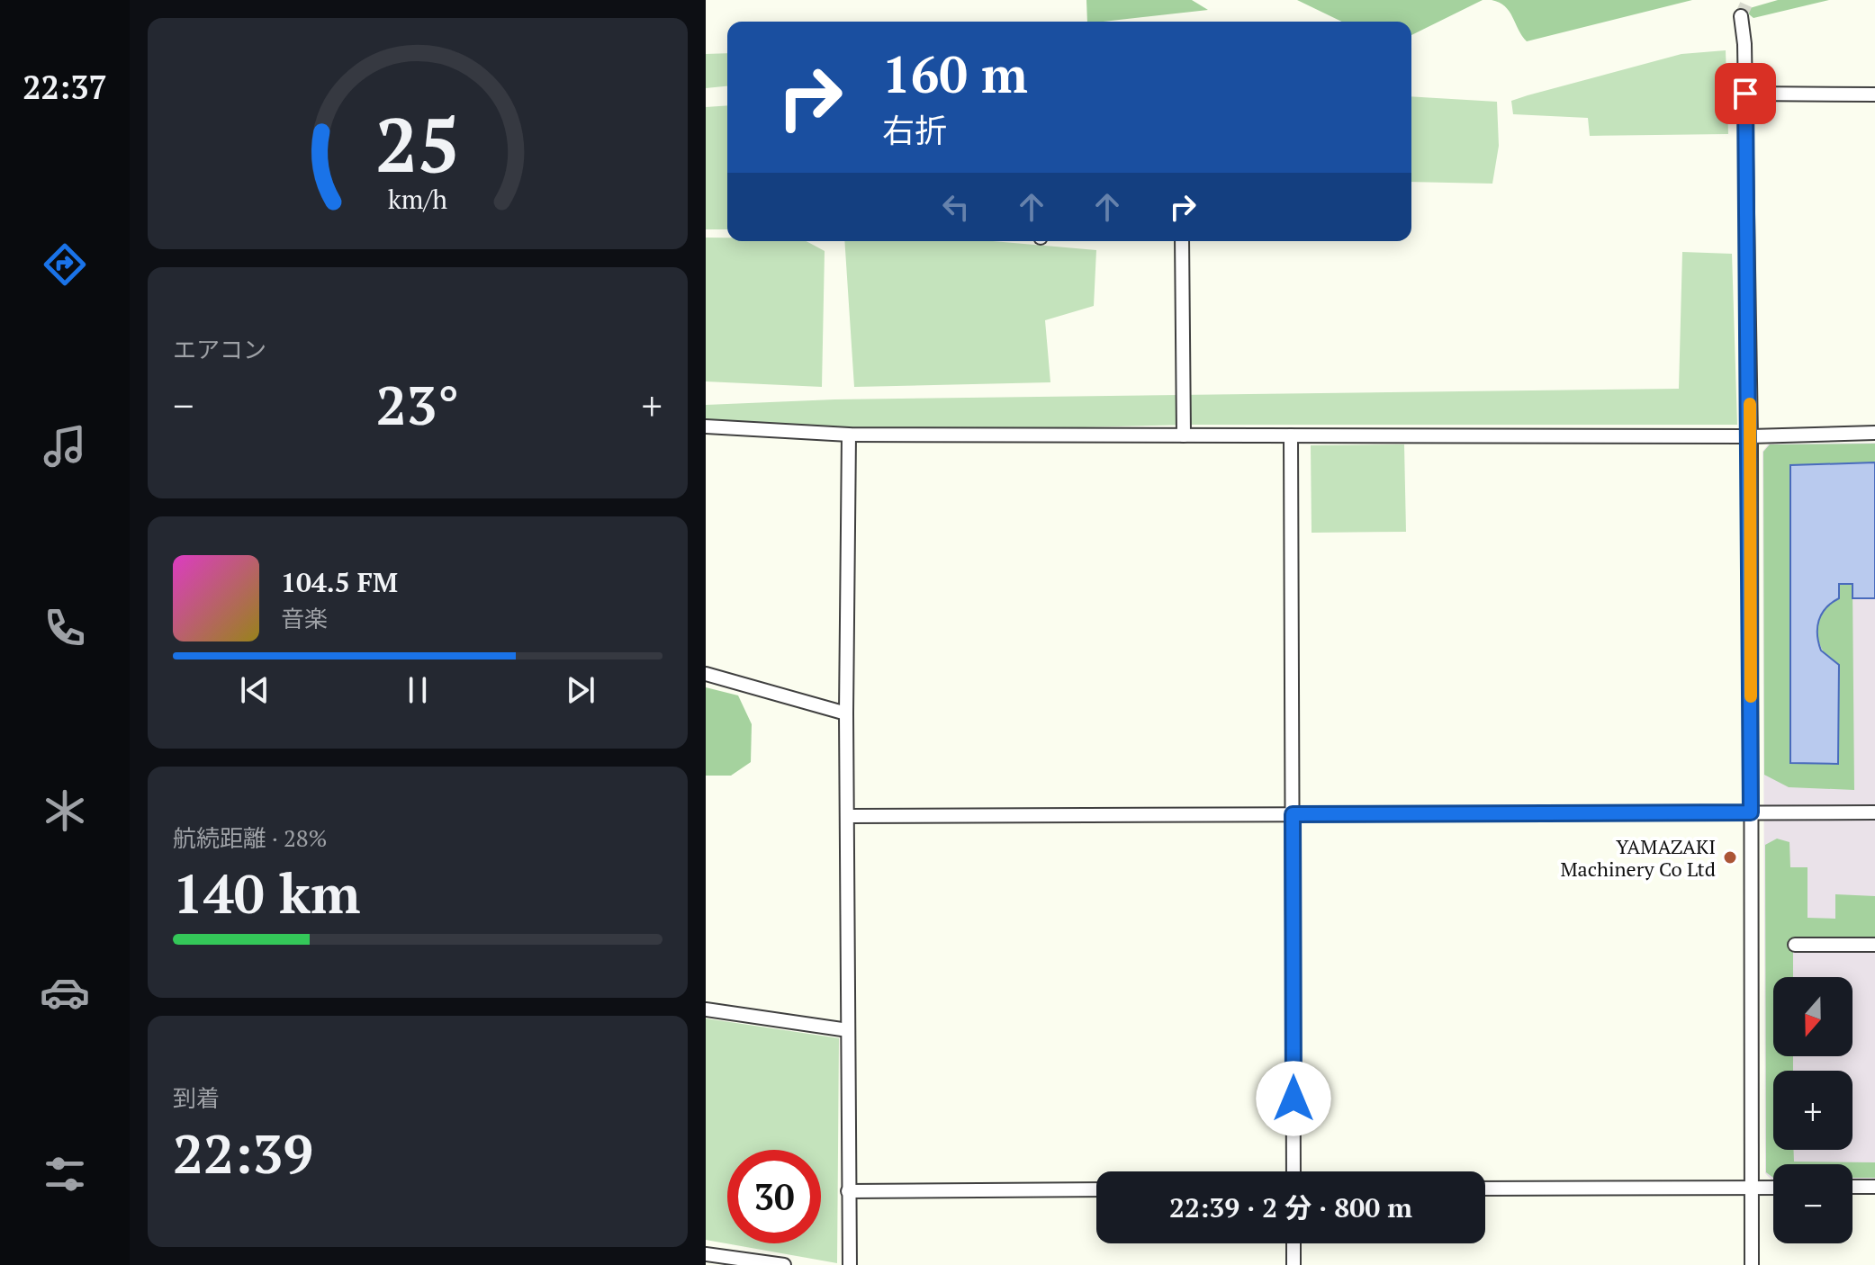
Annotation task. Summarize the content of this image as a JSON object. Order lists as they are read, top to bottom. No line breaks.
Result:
{"places":["YAMAZAKI Machinery Co Ltd"],"north":"bottom","page":{"tabs":"22:37","turn":["160 m","右折"],"tile":["エアコン",["航続距離 · 28%","140 km"],["到着","22:39"]],"heat":["−","23°","+"],"song":["104.5 FM","音楽"],"map_buttons":["+","−"],"limit":"30","trip":"22:39 · 2 分 · 800 m","gauge":["25","km/h"]}}
